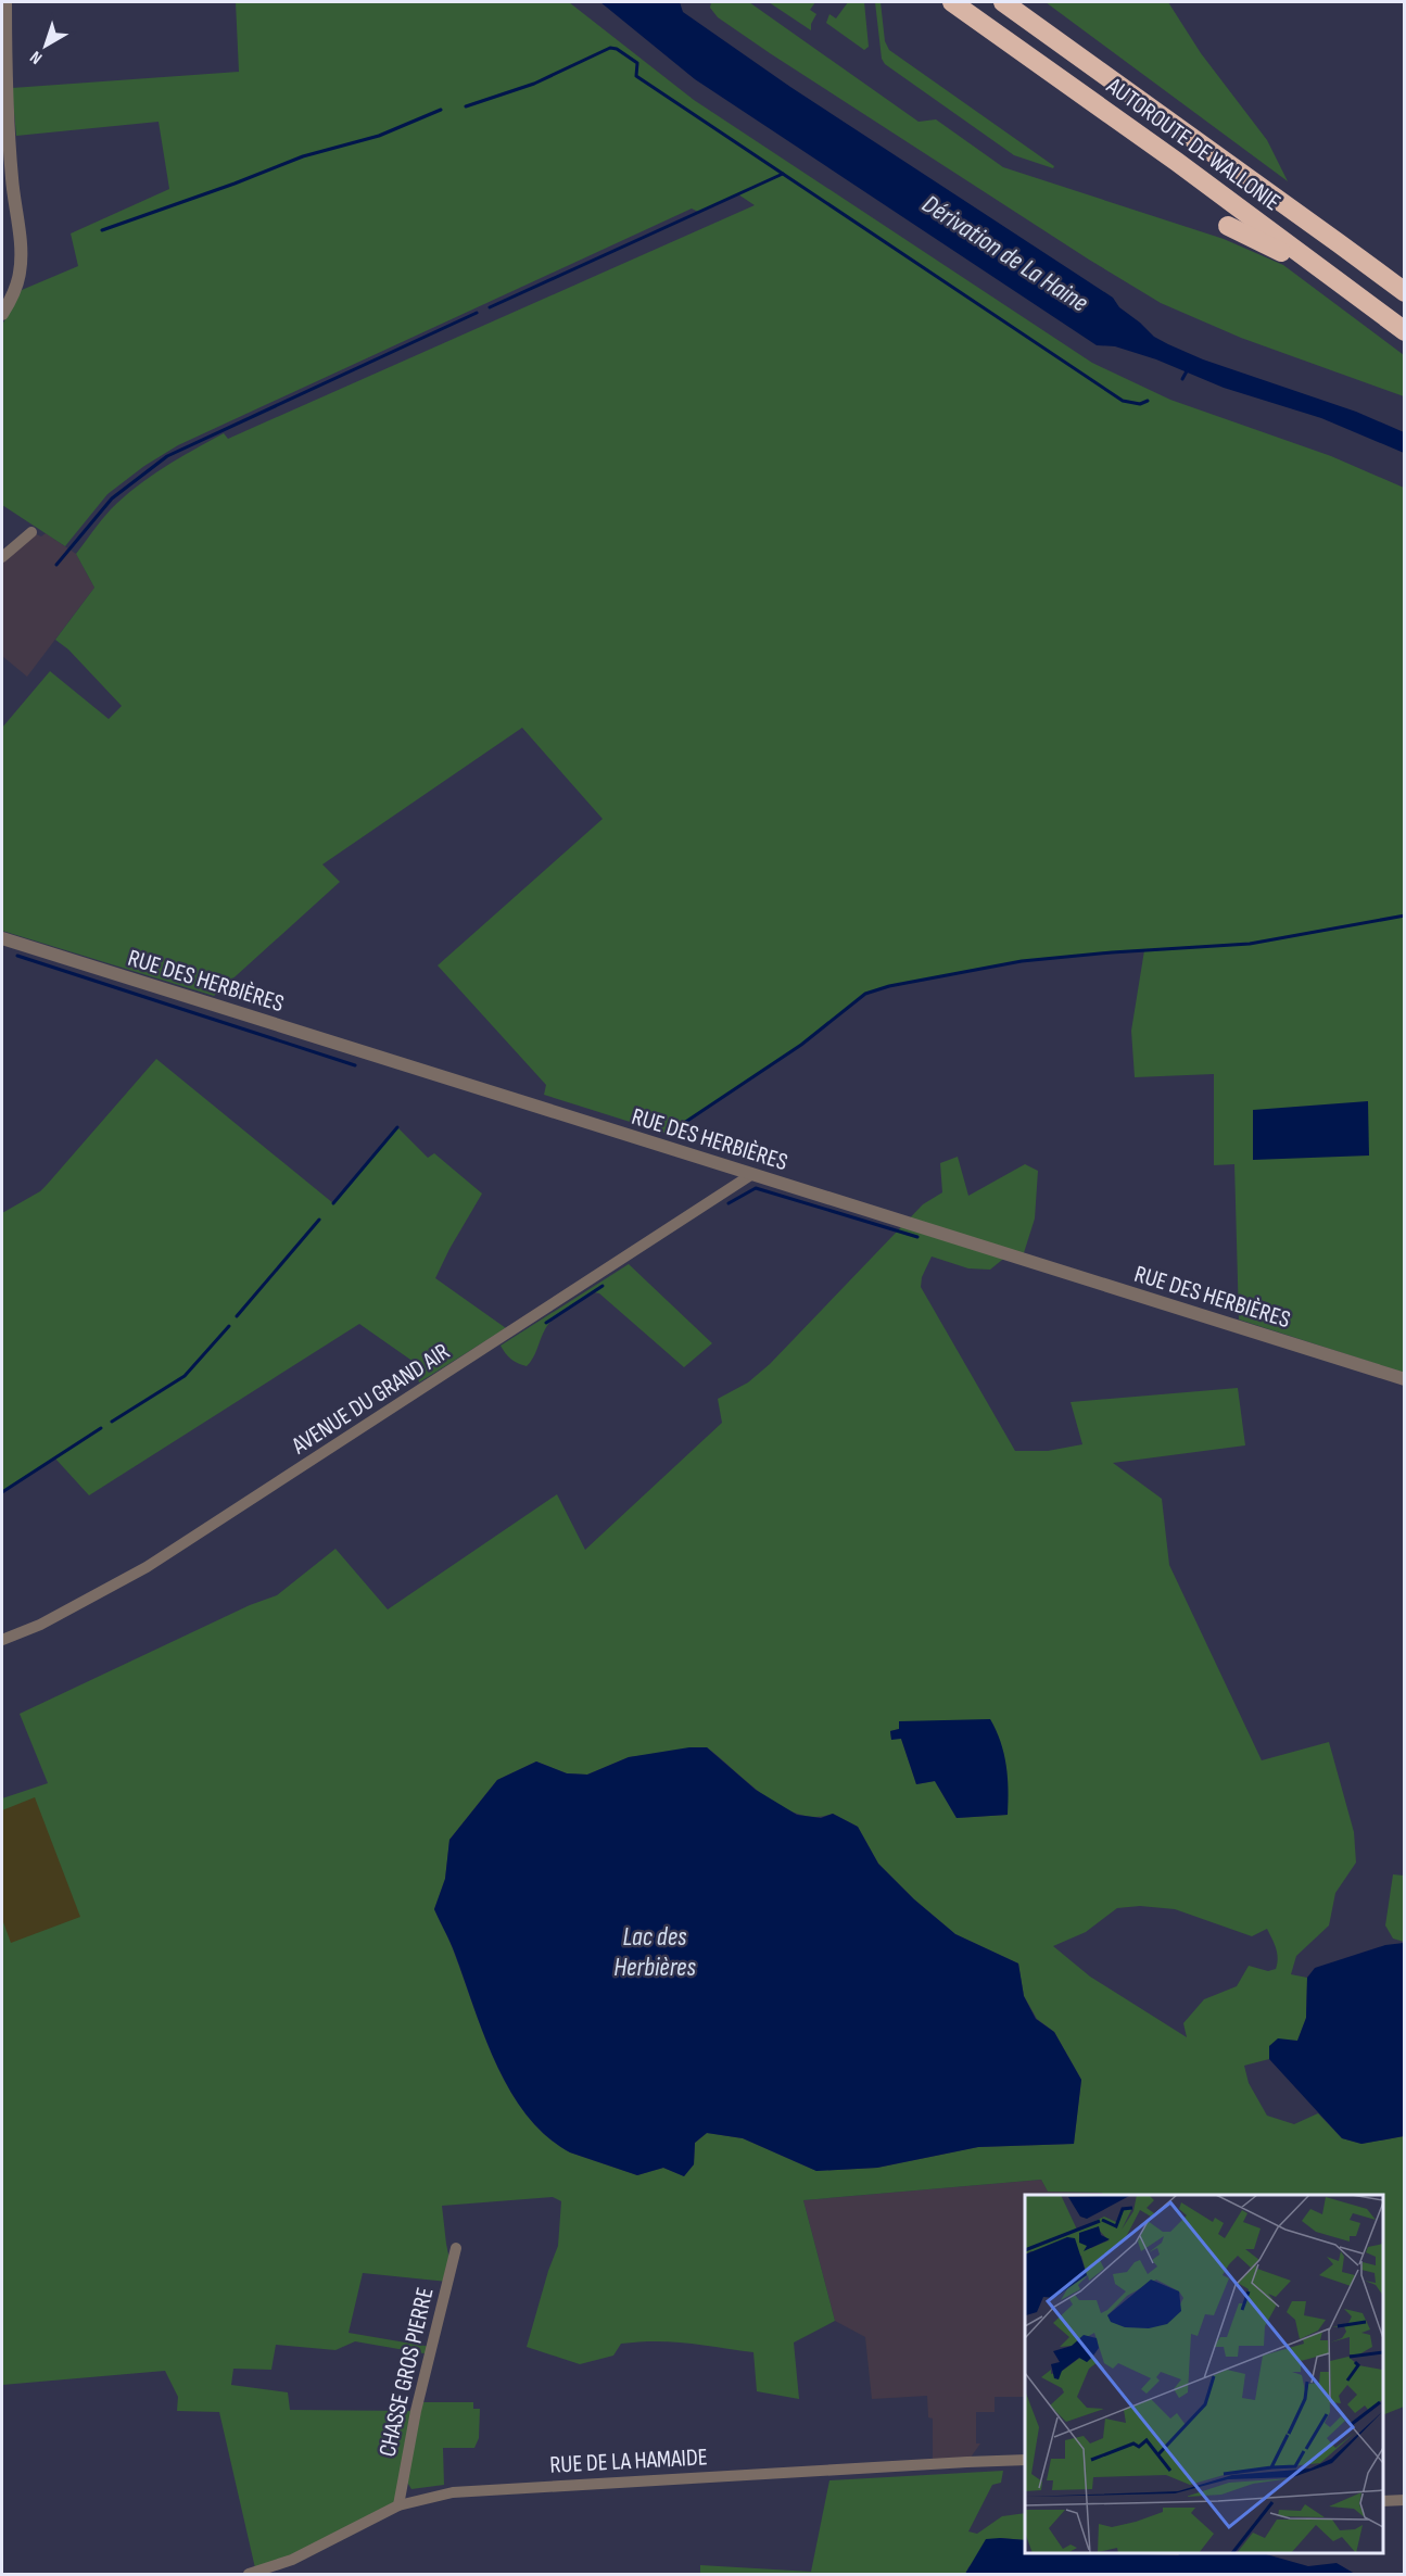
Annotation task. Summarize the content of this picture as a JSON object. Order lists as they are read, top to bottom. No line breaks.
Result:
{"streets":{"highway":["AUTOROUTE DE WALLONIE"],"street":["RUE DES HERBIÈRES","AVENUE DU GRAND AIR","CHASSE GROS PIERRE","RUE DE LA HAMAIDE"]},"crossings":[["RUE DES HERBIÈRES","AVENUE DU GRAND AIR"],["CHASSE GROS PIERRE","RUE DE LA HAMAIDE"]],"water":["Dérivation de La Haine","Lac des Herbières"],"north":"bottom left"}
